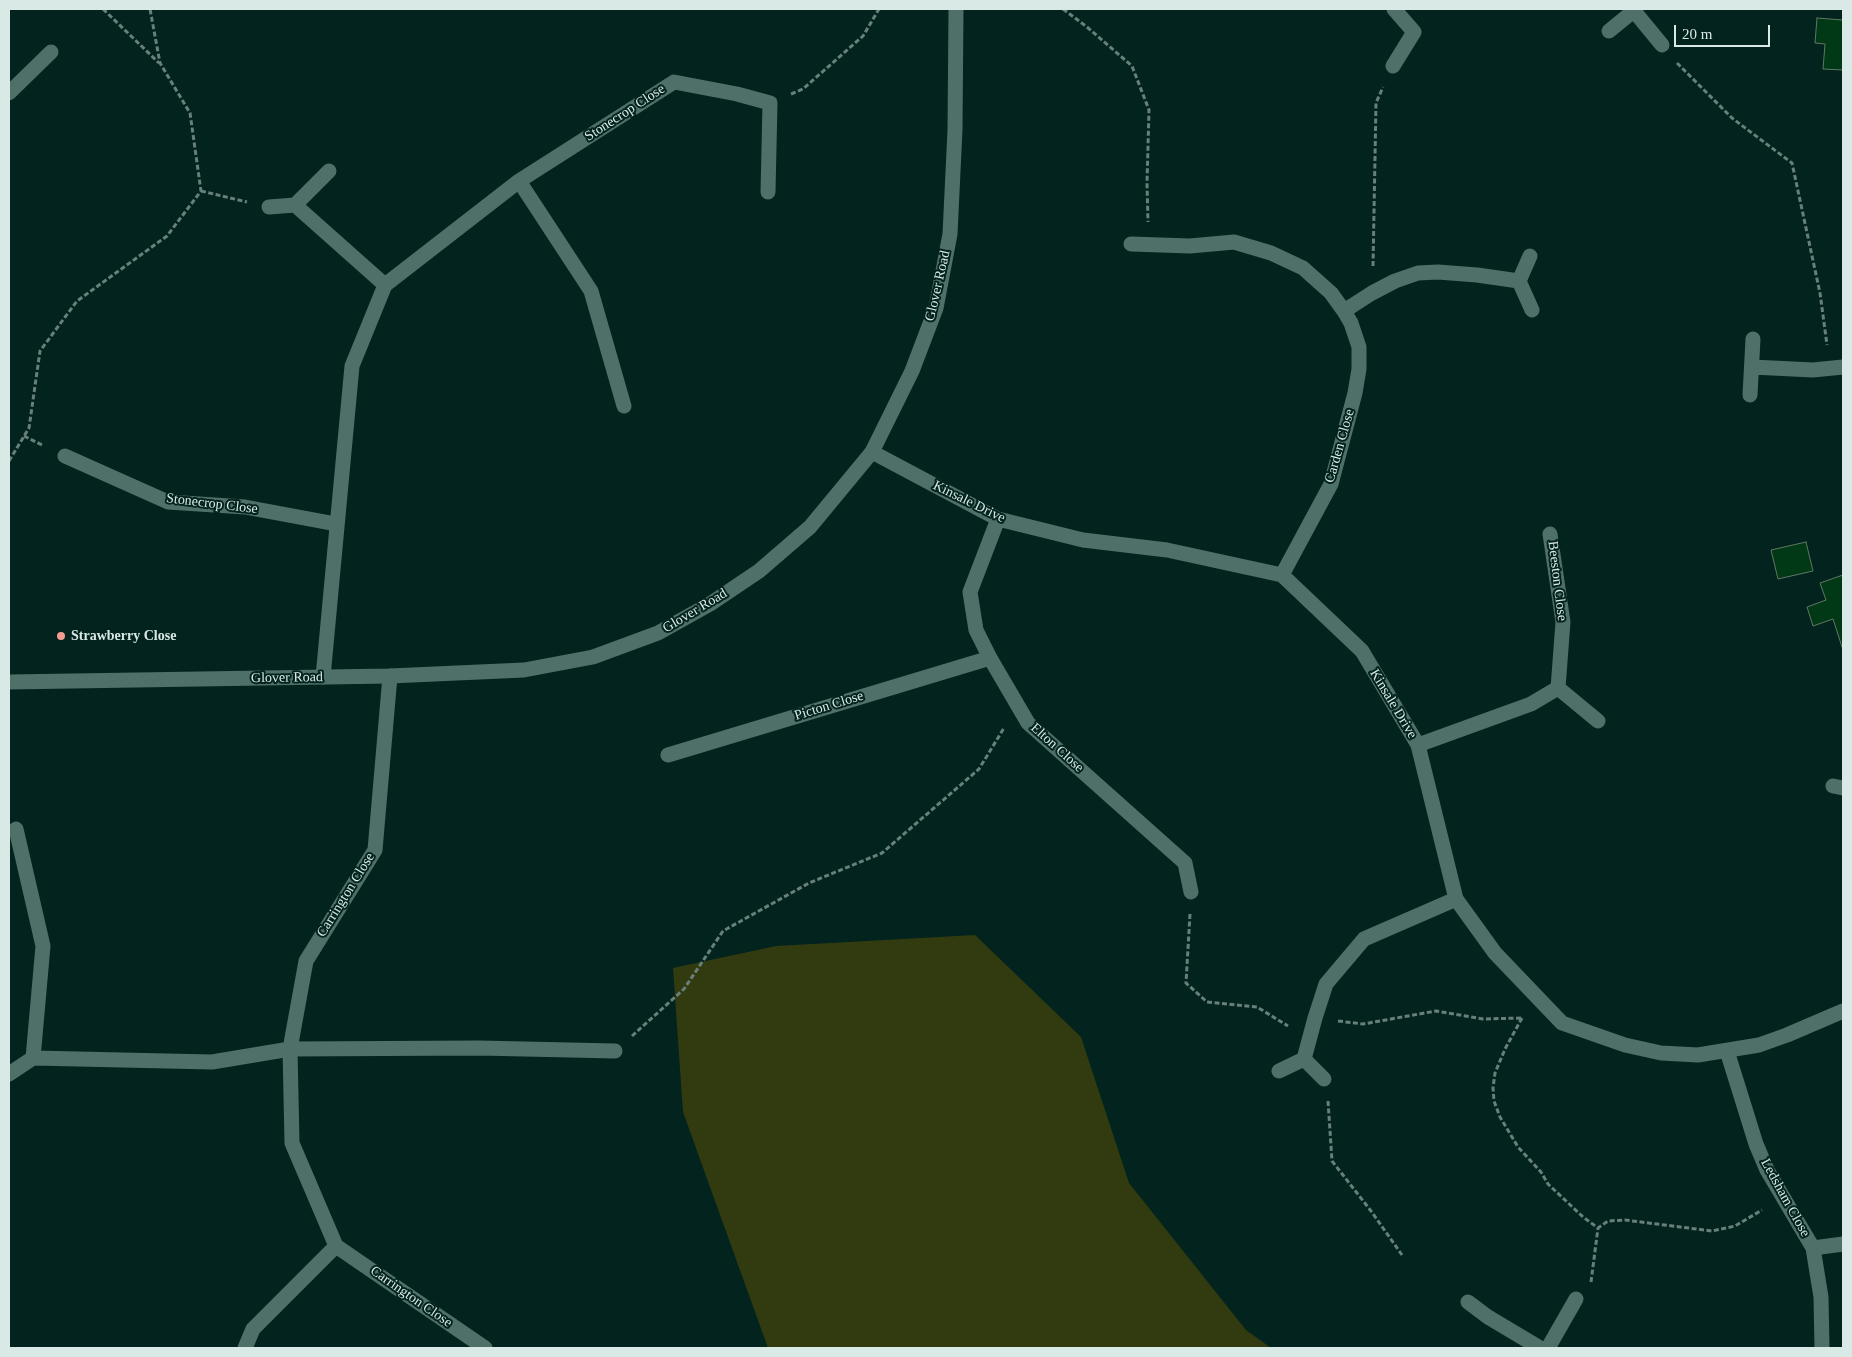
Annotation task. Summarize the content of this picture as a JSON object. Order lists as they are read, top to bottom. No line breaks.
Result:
{"streets":{"street":["Stonecrop Close","Glover Road","Carden Close","Kinsale Drive","Beeston Close","Picton Close","Elton Close","Carrington Close","Ledsham Close"]},"crossings":[["Glover Road","Kinsale Drive"],["Glover Road","Carrington Close"],["Carden Close","Kinsale Drive"],["Kinsale Drive","Elton Close"],["Kinsale Drive","Ledsham Close"],["Picton Close","Elton Close"]],"places":["Strawberry Close"],"scale_bar":"20 m"}
